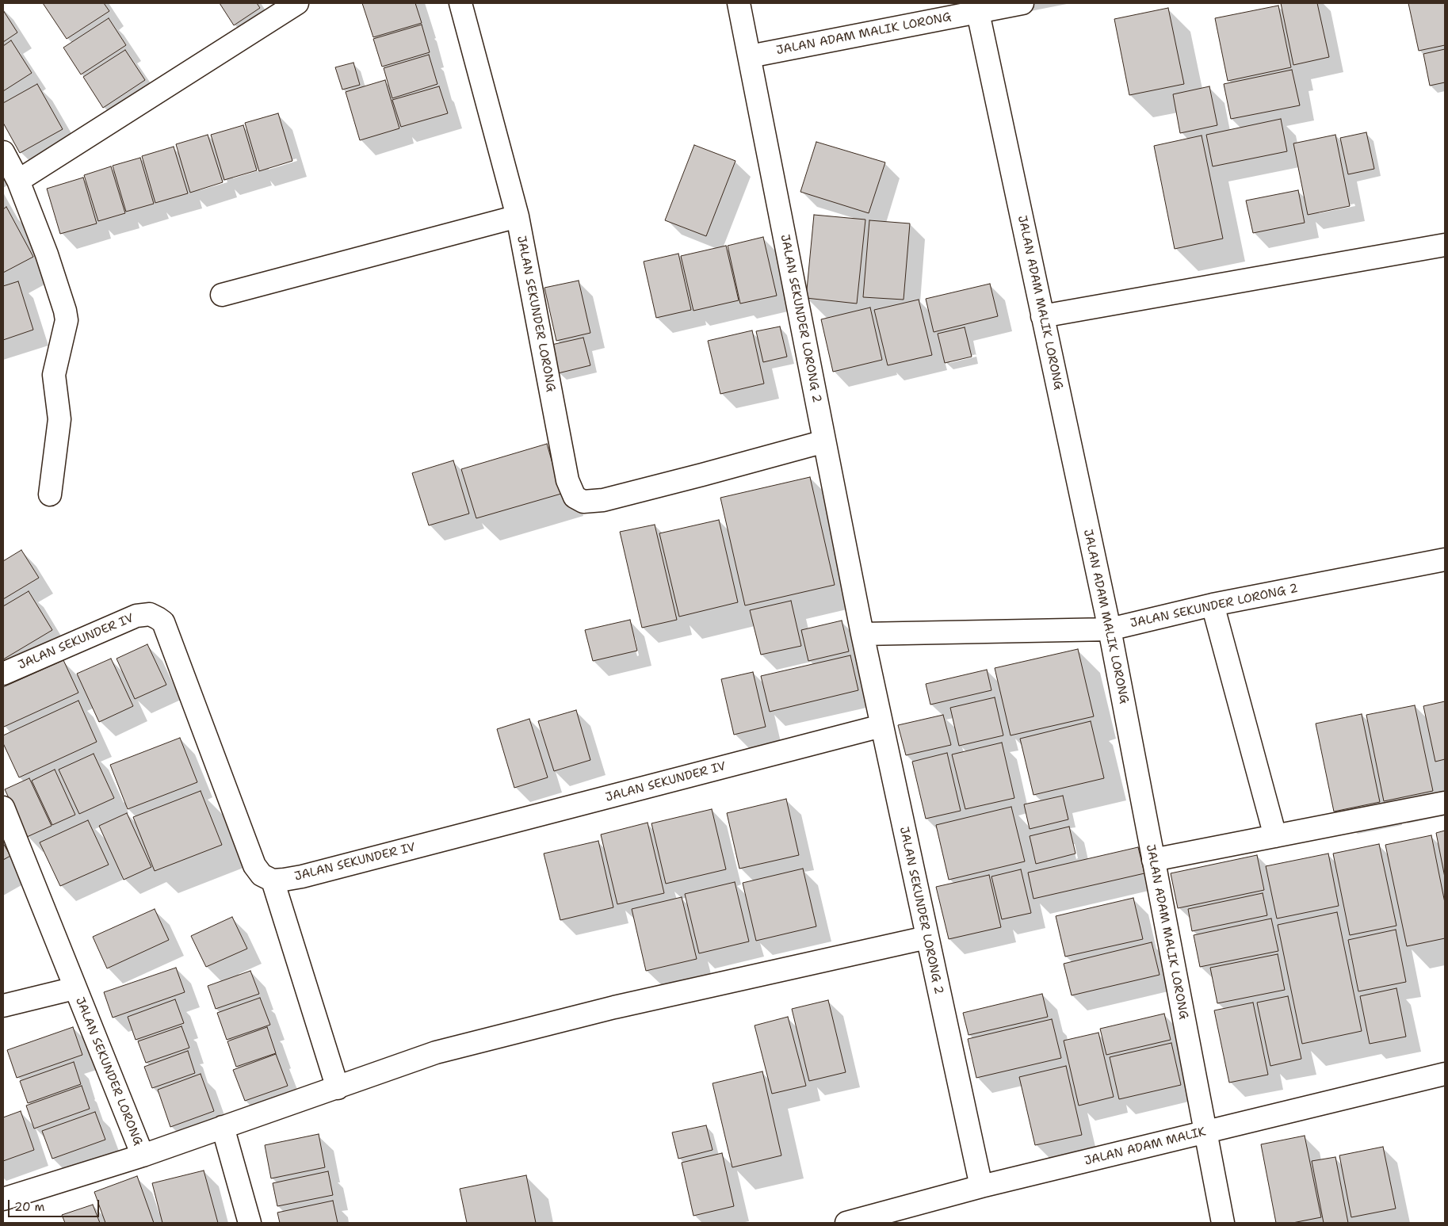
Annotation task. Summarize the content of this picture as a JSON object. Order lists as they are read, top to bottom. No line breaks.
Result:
{"streets":{"street":["JALAN ADAM MALIK LORONG","JALAN SEKUNDER LORONG","JALAN SEKUNDER LORONG 2","JALAN SEKUNDER IV","JALAN ADAM MALIK"]},"crossings":[["JALAN ADAM MALIK LORONG","JALAN SEKUNDER LORONG 2"],["JALAN ADAM MALIK LORONG","JALAN ADAM MALIK"],["JALAN SEKUNDER LORONG","JALAN SEKUNDER LORONG 2"],["JALAN SEKUNDER LORONG 2","JALAN SEKUNDER IV"],["JALAN SEKUNDER LORONG 2","JALAN ADAM MALIK"]],"scale_bar":"20 m"}
